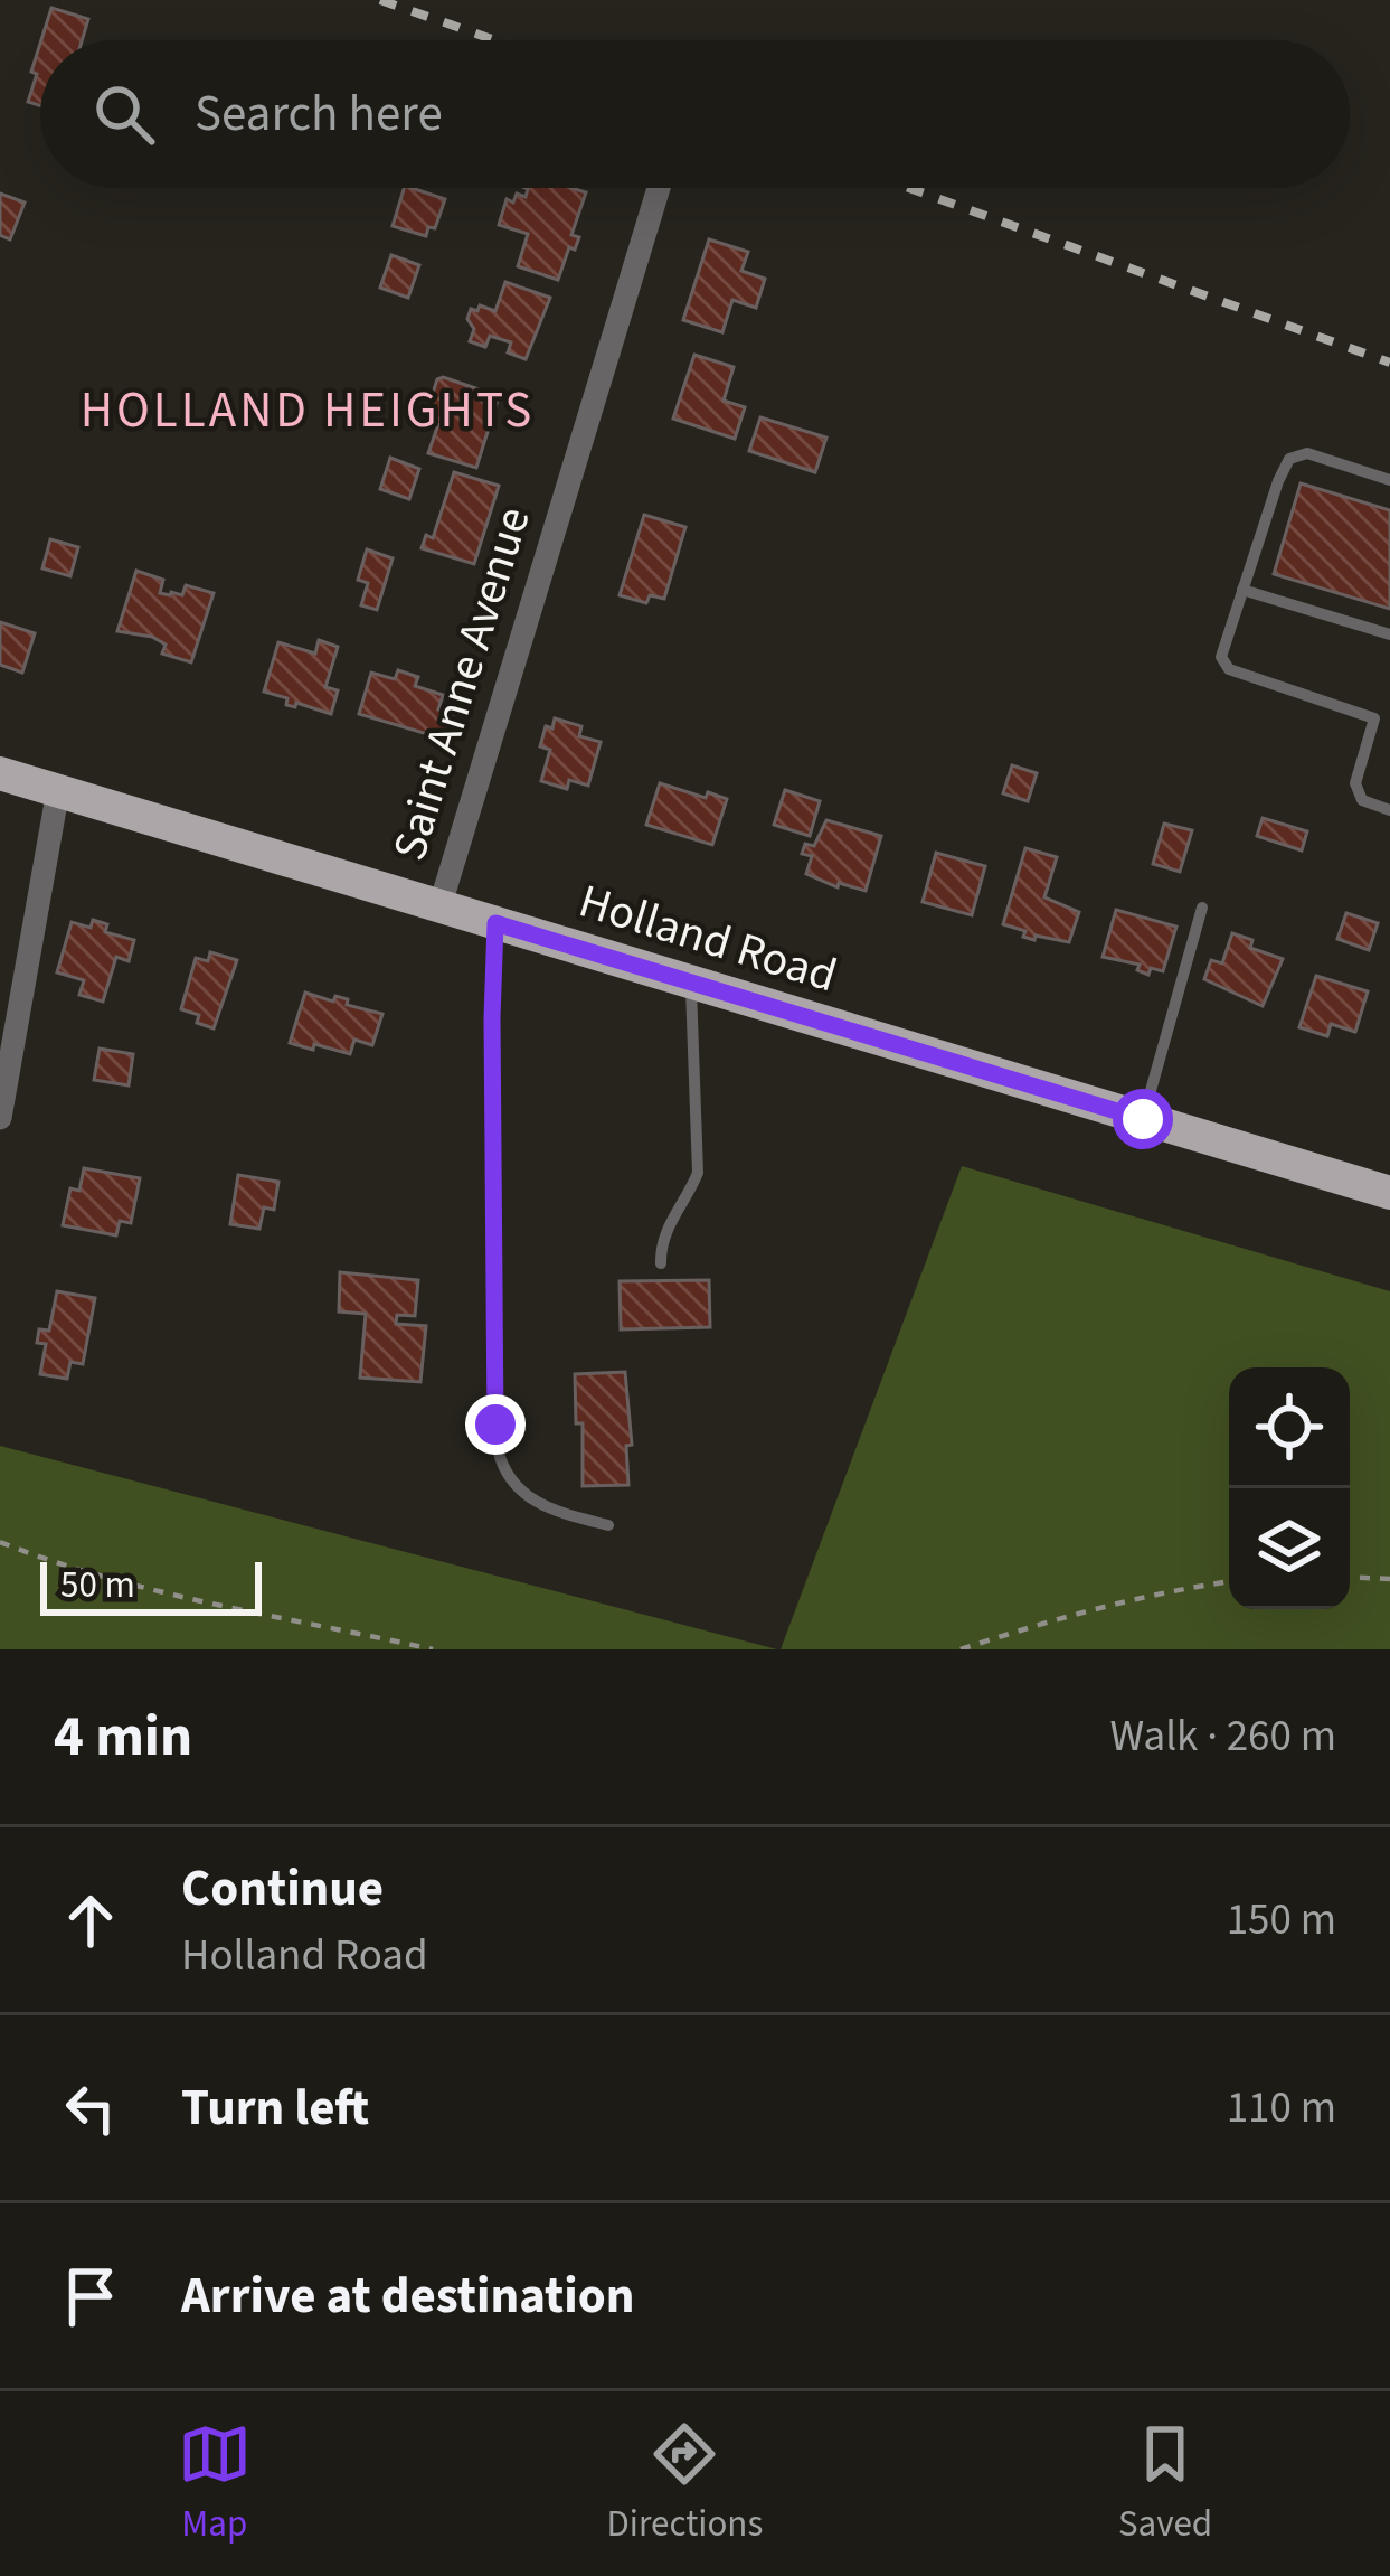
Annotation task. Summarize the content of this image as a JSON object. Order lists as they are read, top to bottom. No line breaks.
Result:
{"streets":{"main road":["Holland Road"],"street":["Saint Anne Avenue"]},"crossings":[["Saint Anne Avenue","Holland Road"]],"districts":["HOLLAND HEIGHTS"],"scale_bar":"50 m","page":{"search":"Search here","scale":"50 m","heading":["4 min","Walk · 260 m"],"list":[["Continue","Holland Road","150 m"],["Turn left","110 m"],"Arrive at destination"],"nav":["Map","Directions","Saved"]}}
